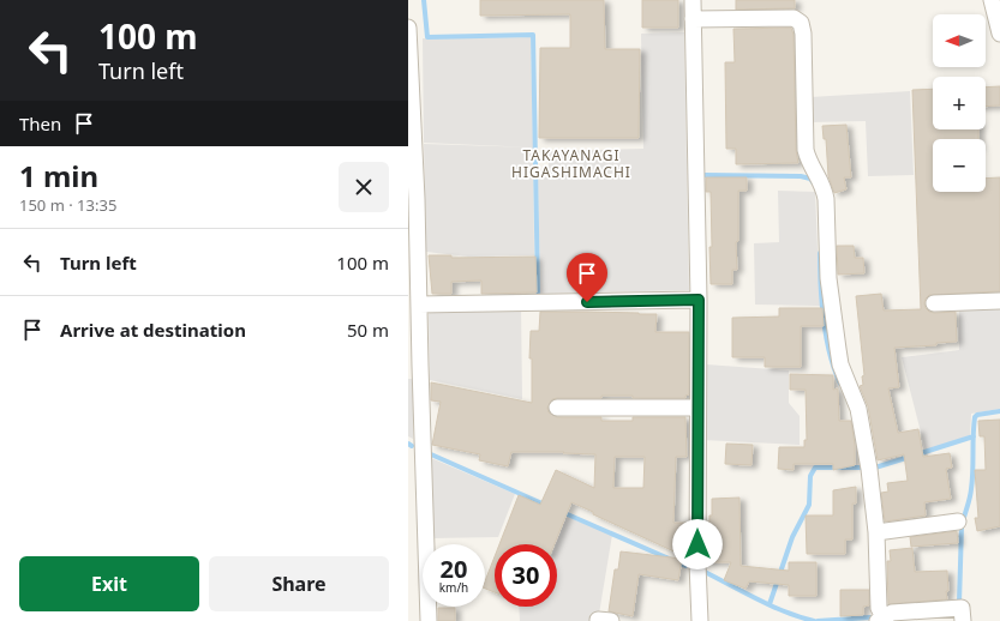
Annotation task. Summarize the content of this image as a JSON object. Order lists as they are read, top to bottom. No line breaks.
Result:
{"districts":["TAKAYANAGI HIGASHIMACHI"],"north":"left","page":{"turn":["100 m","Turn left"],"map_buttons":["+","−"],"then":"Then","heading":["1 min","150 m · 13:35"],"list":[{"name":"Turn left","value":"100 m"},{"name":"Arrive at destination","value":"50 m"}],"speed":"20 km/h","limit":"30","buttons":["Exit","Share"]}}
